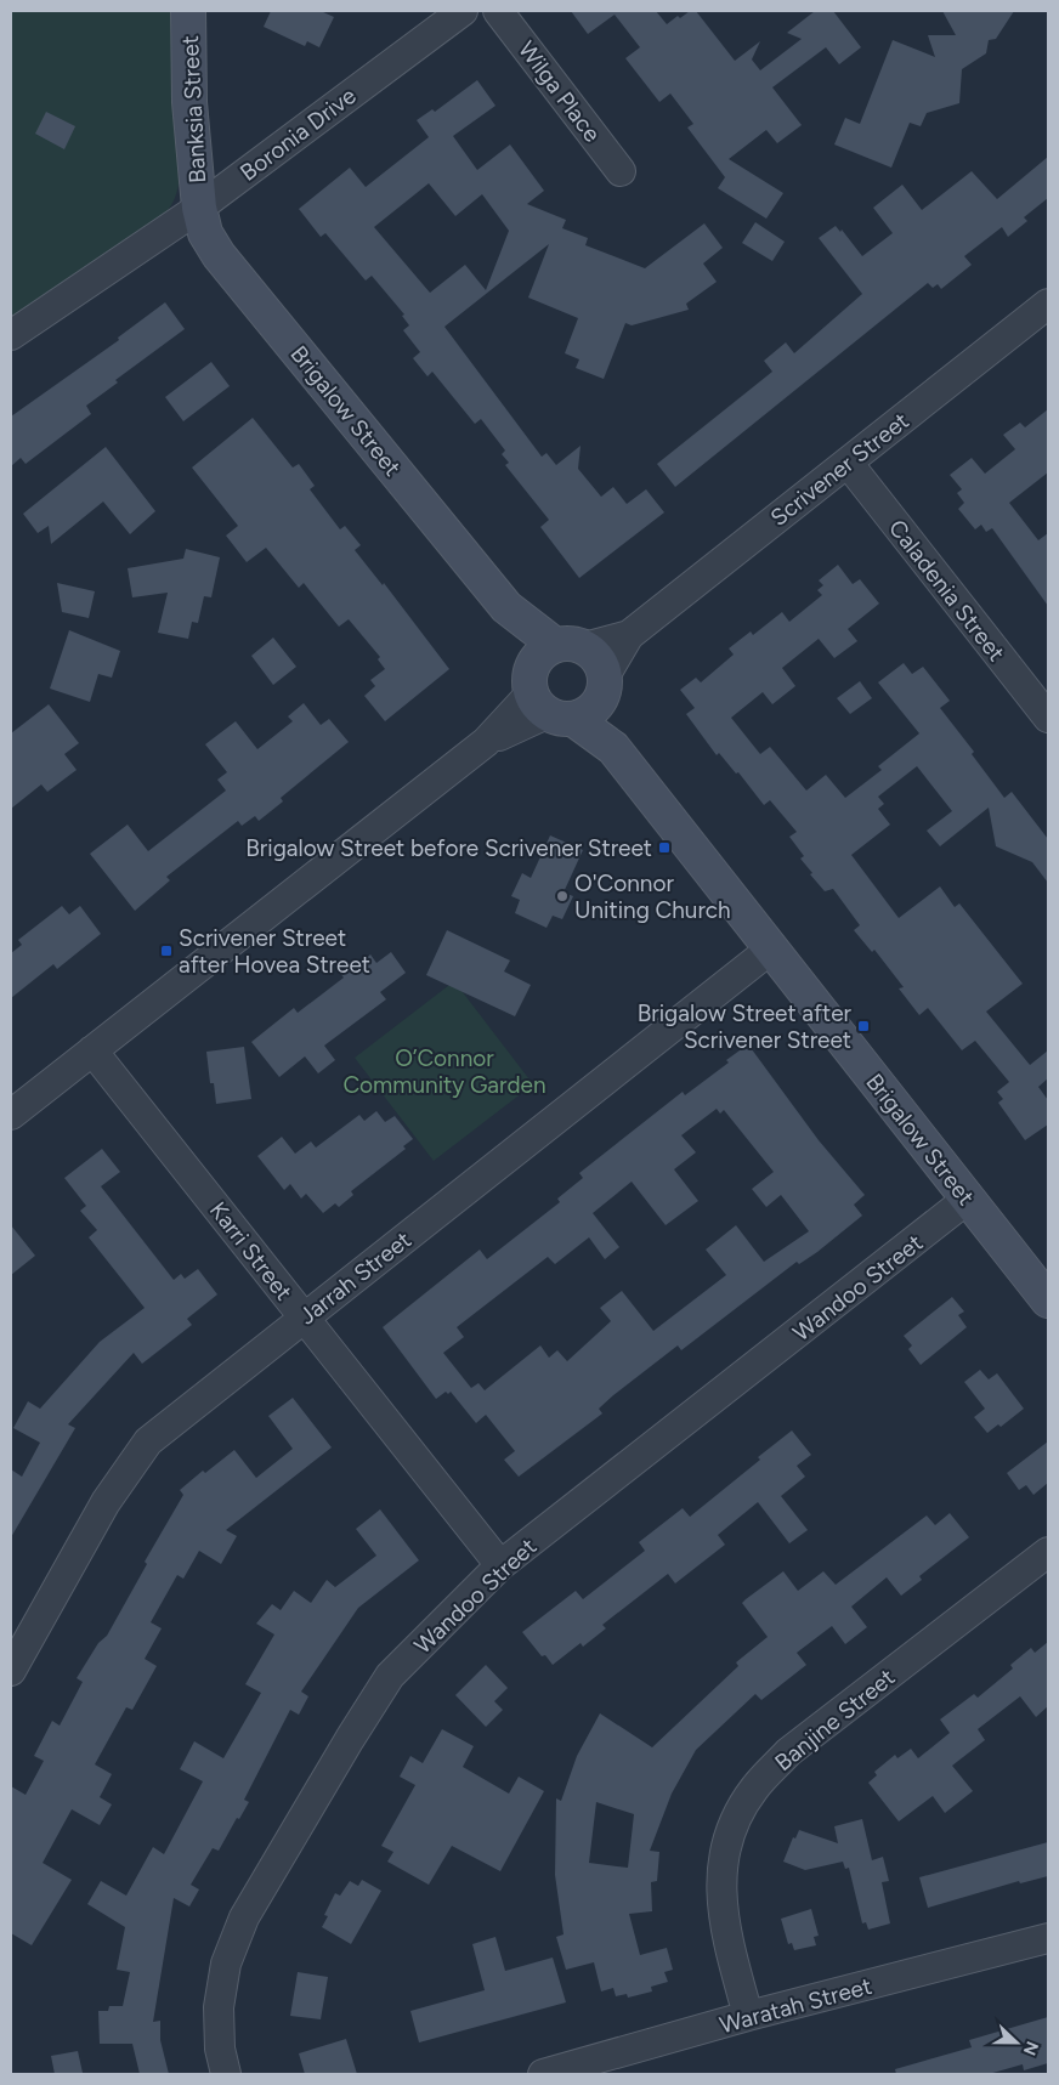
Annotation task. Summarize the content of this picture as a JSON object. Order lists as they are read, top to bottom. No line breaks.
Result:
{"streets":{"street":["Wilga Place","Banksia Street","Boronia Drive","Brigalow Street","Scrivener Street","Caladenia Street","Karri Street","Jarrah Street","Wandoo Street","Banjine Street","Waratah Street"]},"crossings":[["Banksia Street","Boronia Drive"],["Banksia Street","Brigalow Street"],["Boronia Drive","Brigalow Street"],["Brigalow Street","Scrivener Street"],["Brigalow Street","Jarrah Street"],["Brigalow Street","Wandoo Street"],["Scrivener Street","Caladenia Street"],["Scrivener Street","Karri Street"],["Karri Street","Jarrah Street"],["Karri Street","Wandoo Street"],["Banjine Street","Waratah Street"]],"parks":["O’Connor Community Garden"],"places":{"transit":["Brigalow Street before Scrivener Street","Scrivener Street after Hovea Street","Brigalow Street after Scrivener Street"],"other":["O'Connor Uniting Church"]},"north":"right"}
